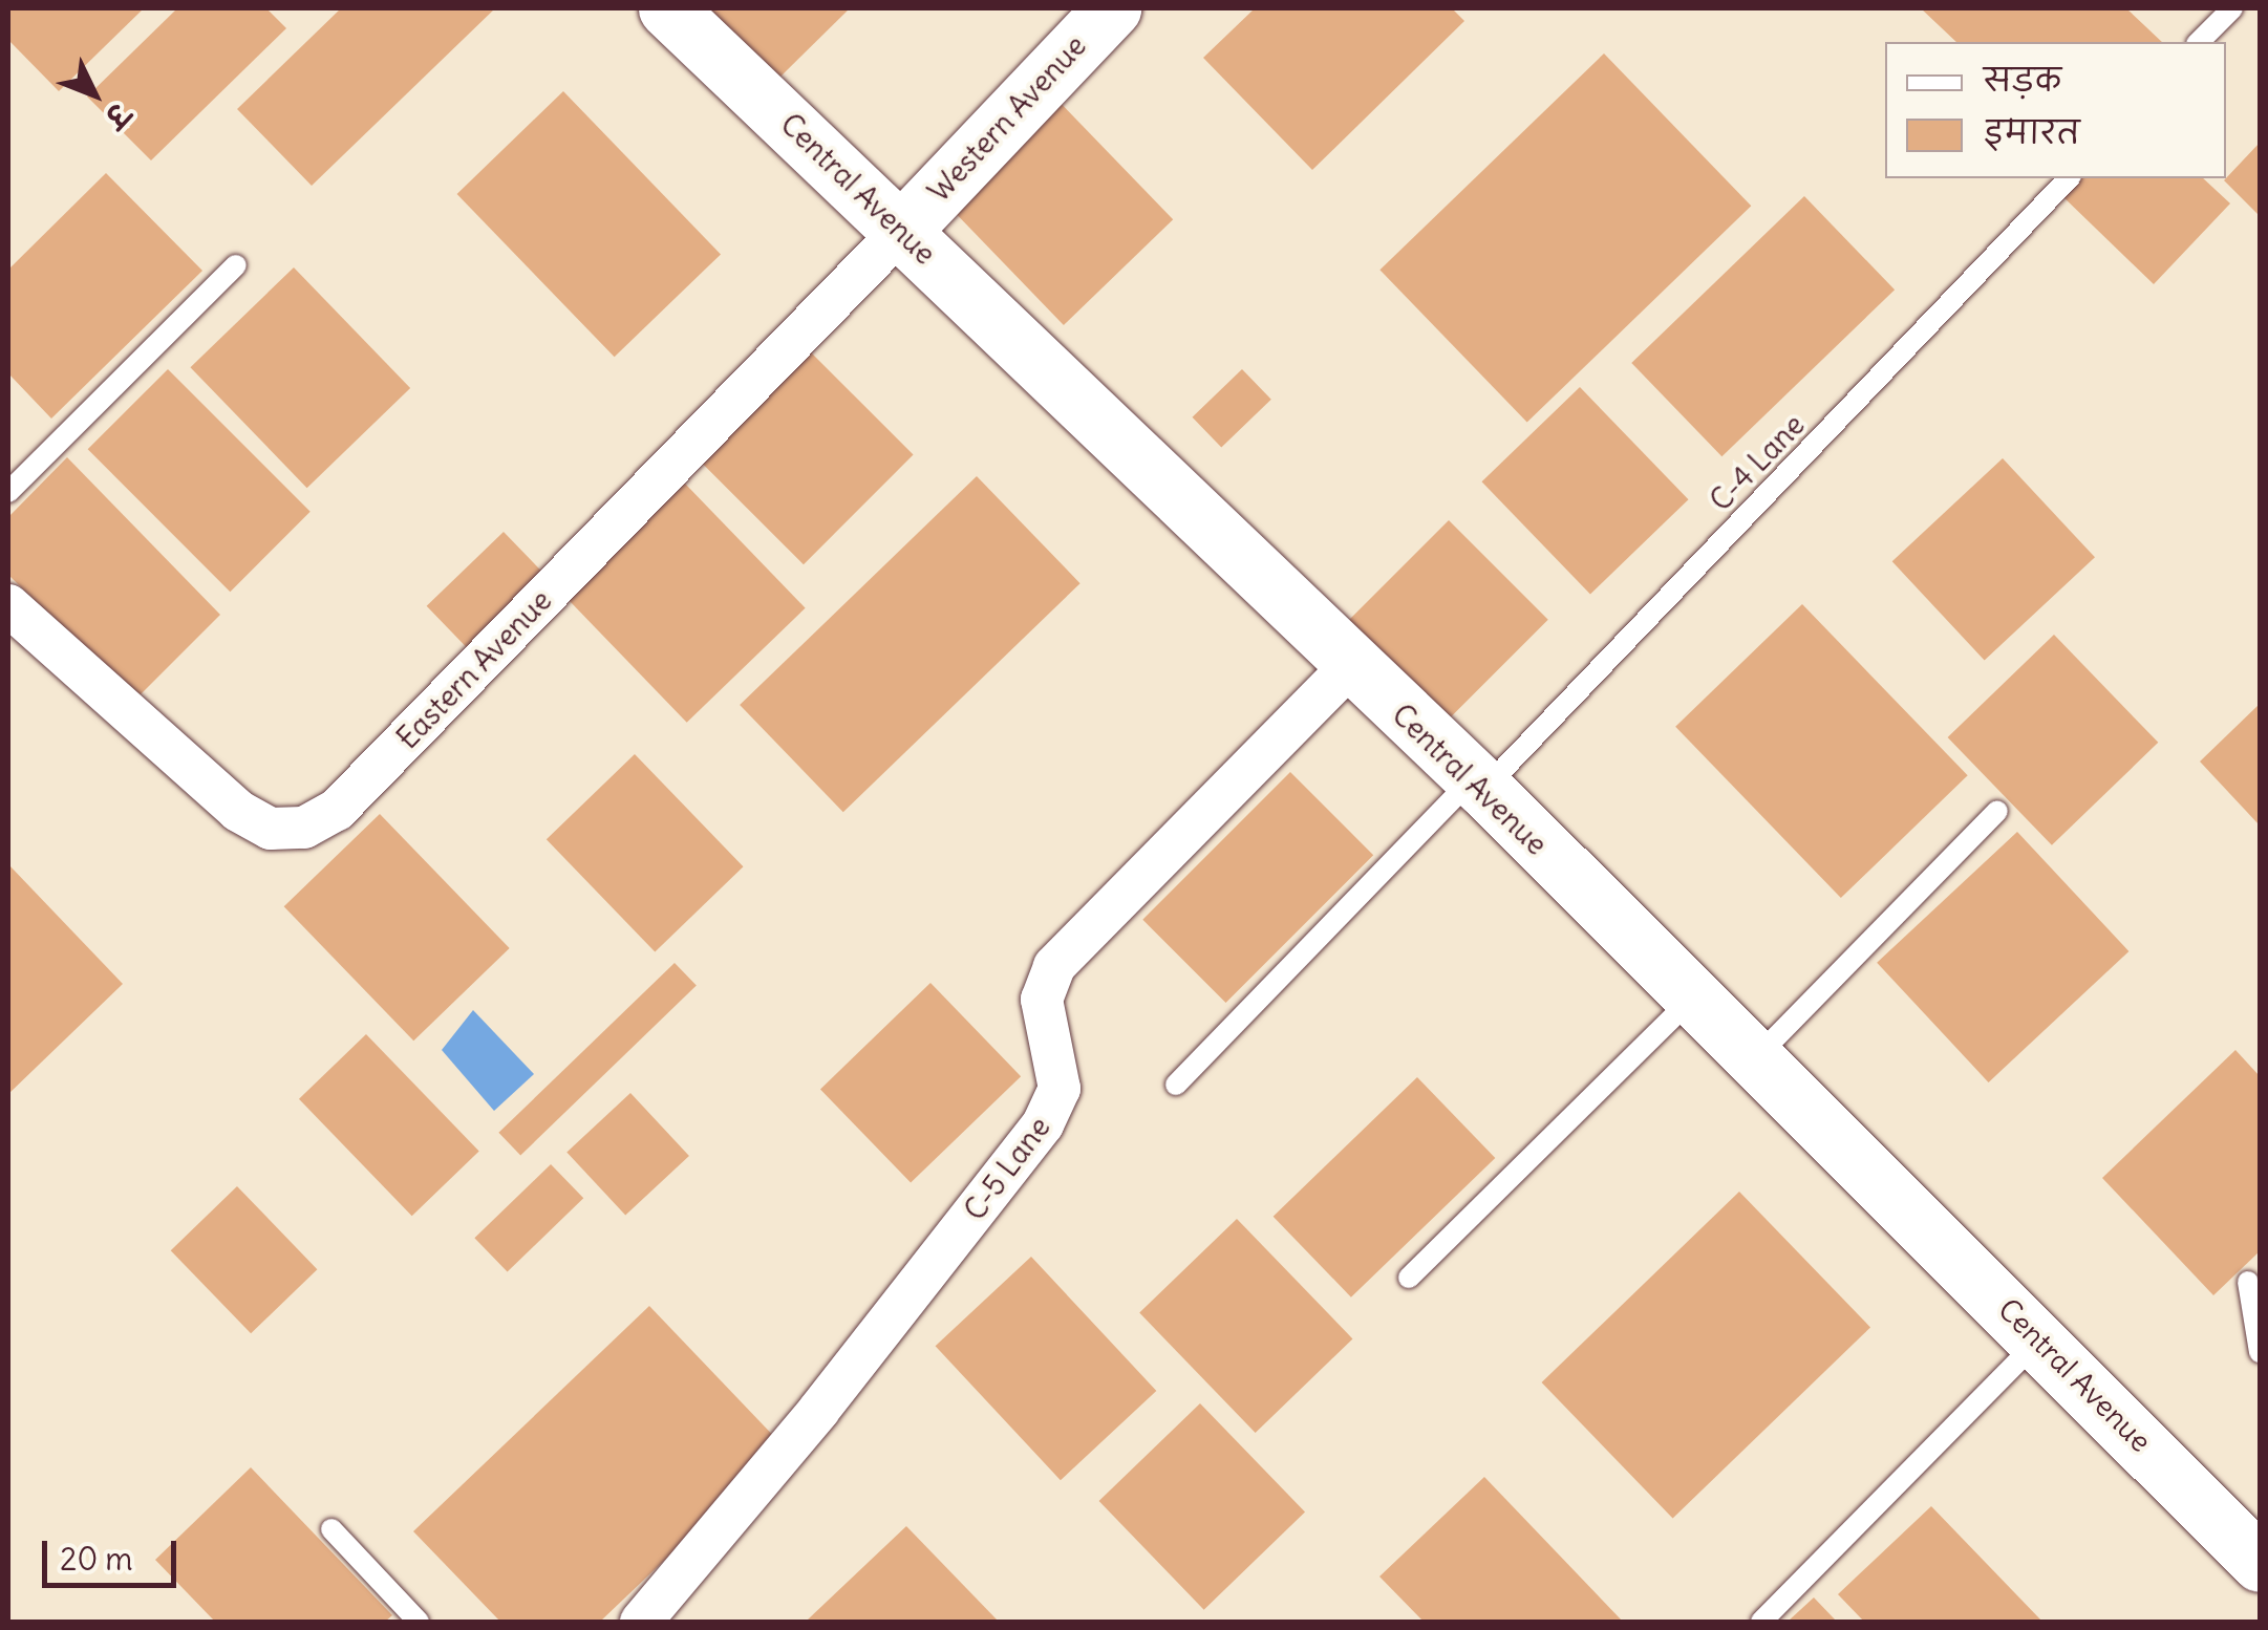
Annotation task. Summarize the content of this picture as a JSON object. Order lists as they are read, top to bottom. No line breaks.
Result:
{"streets":{"street":["Western Avenue","Central Avenue","Eastern Avenue","C-5 Lane"],"lane":["C-4 Lane"]},"crossings":[["Western Avenue","Central Avenue"],["Western Avenue","Eastern Avenue"],["Central Avenue","C-4 Lane"],["Central Avenue","Eastern Avenue"],["Central Avenue","C-5 Lane"]],"legend":["सड़क","इमारत"],"scale_bar":"20 m","north":"bottom right"}
